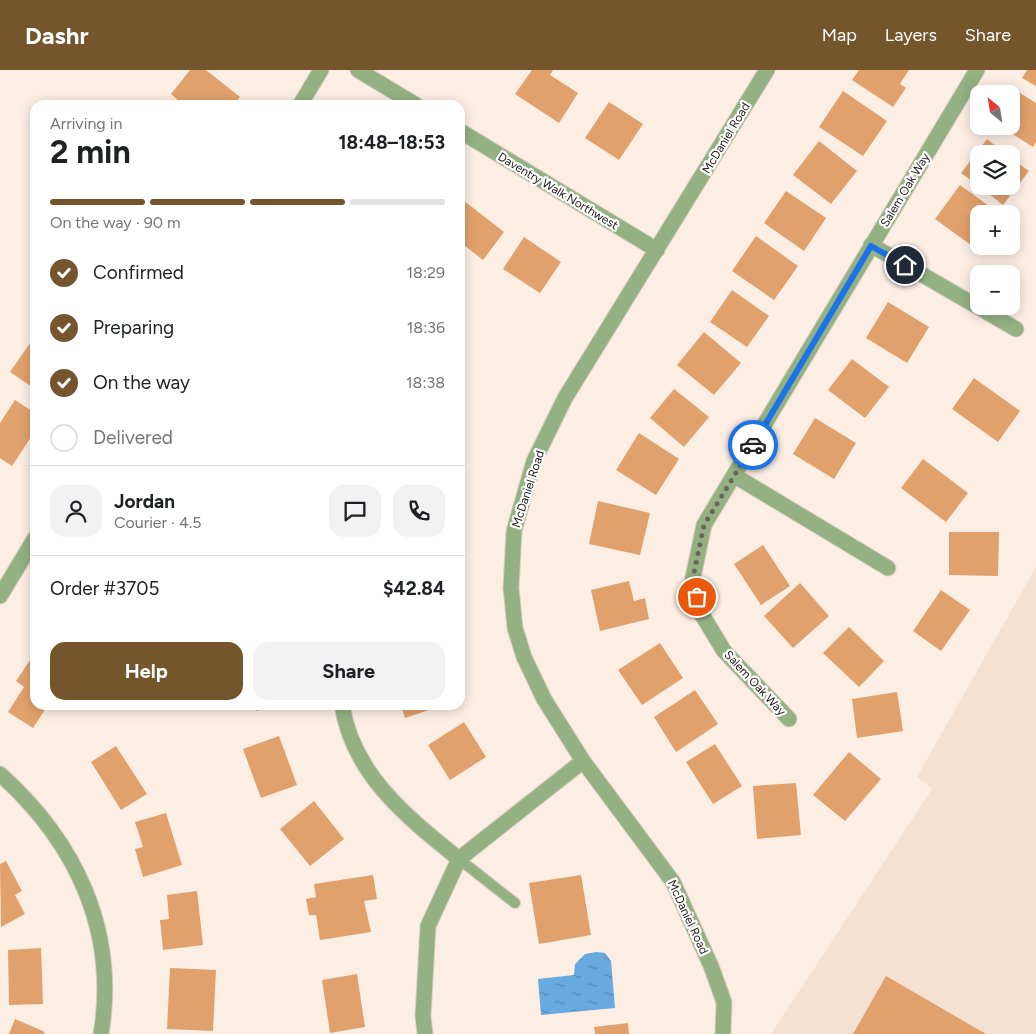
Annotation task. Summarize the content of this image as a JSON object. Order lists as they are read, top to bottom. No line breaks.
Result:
{"streets":{"street":["McDaniel Road","Salem Oak Way","Daventry Walk Northwest"]},"crossings":[["McDaniel Road","Daventry Walk Northwest"]],"north":"top left","page":{"header":"Dashr","nav":["Map","Layers","Share"],"map_buttons":["+","−"],"heading":["2 min","Arriving in","18:48–18:53"],"panel":["Jordan","Courier · 4.5","Order #3705","$42.84"],"bar":"On the way · 90 m","list":[["Confirmed","18:29"],["Preparing","18:36"],["On the way","18:38"],"Delivered"],"buttons":["Help","Share"]}}
